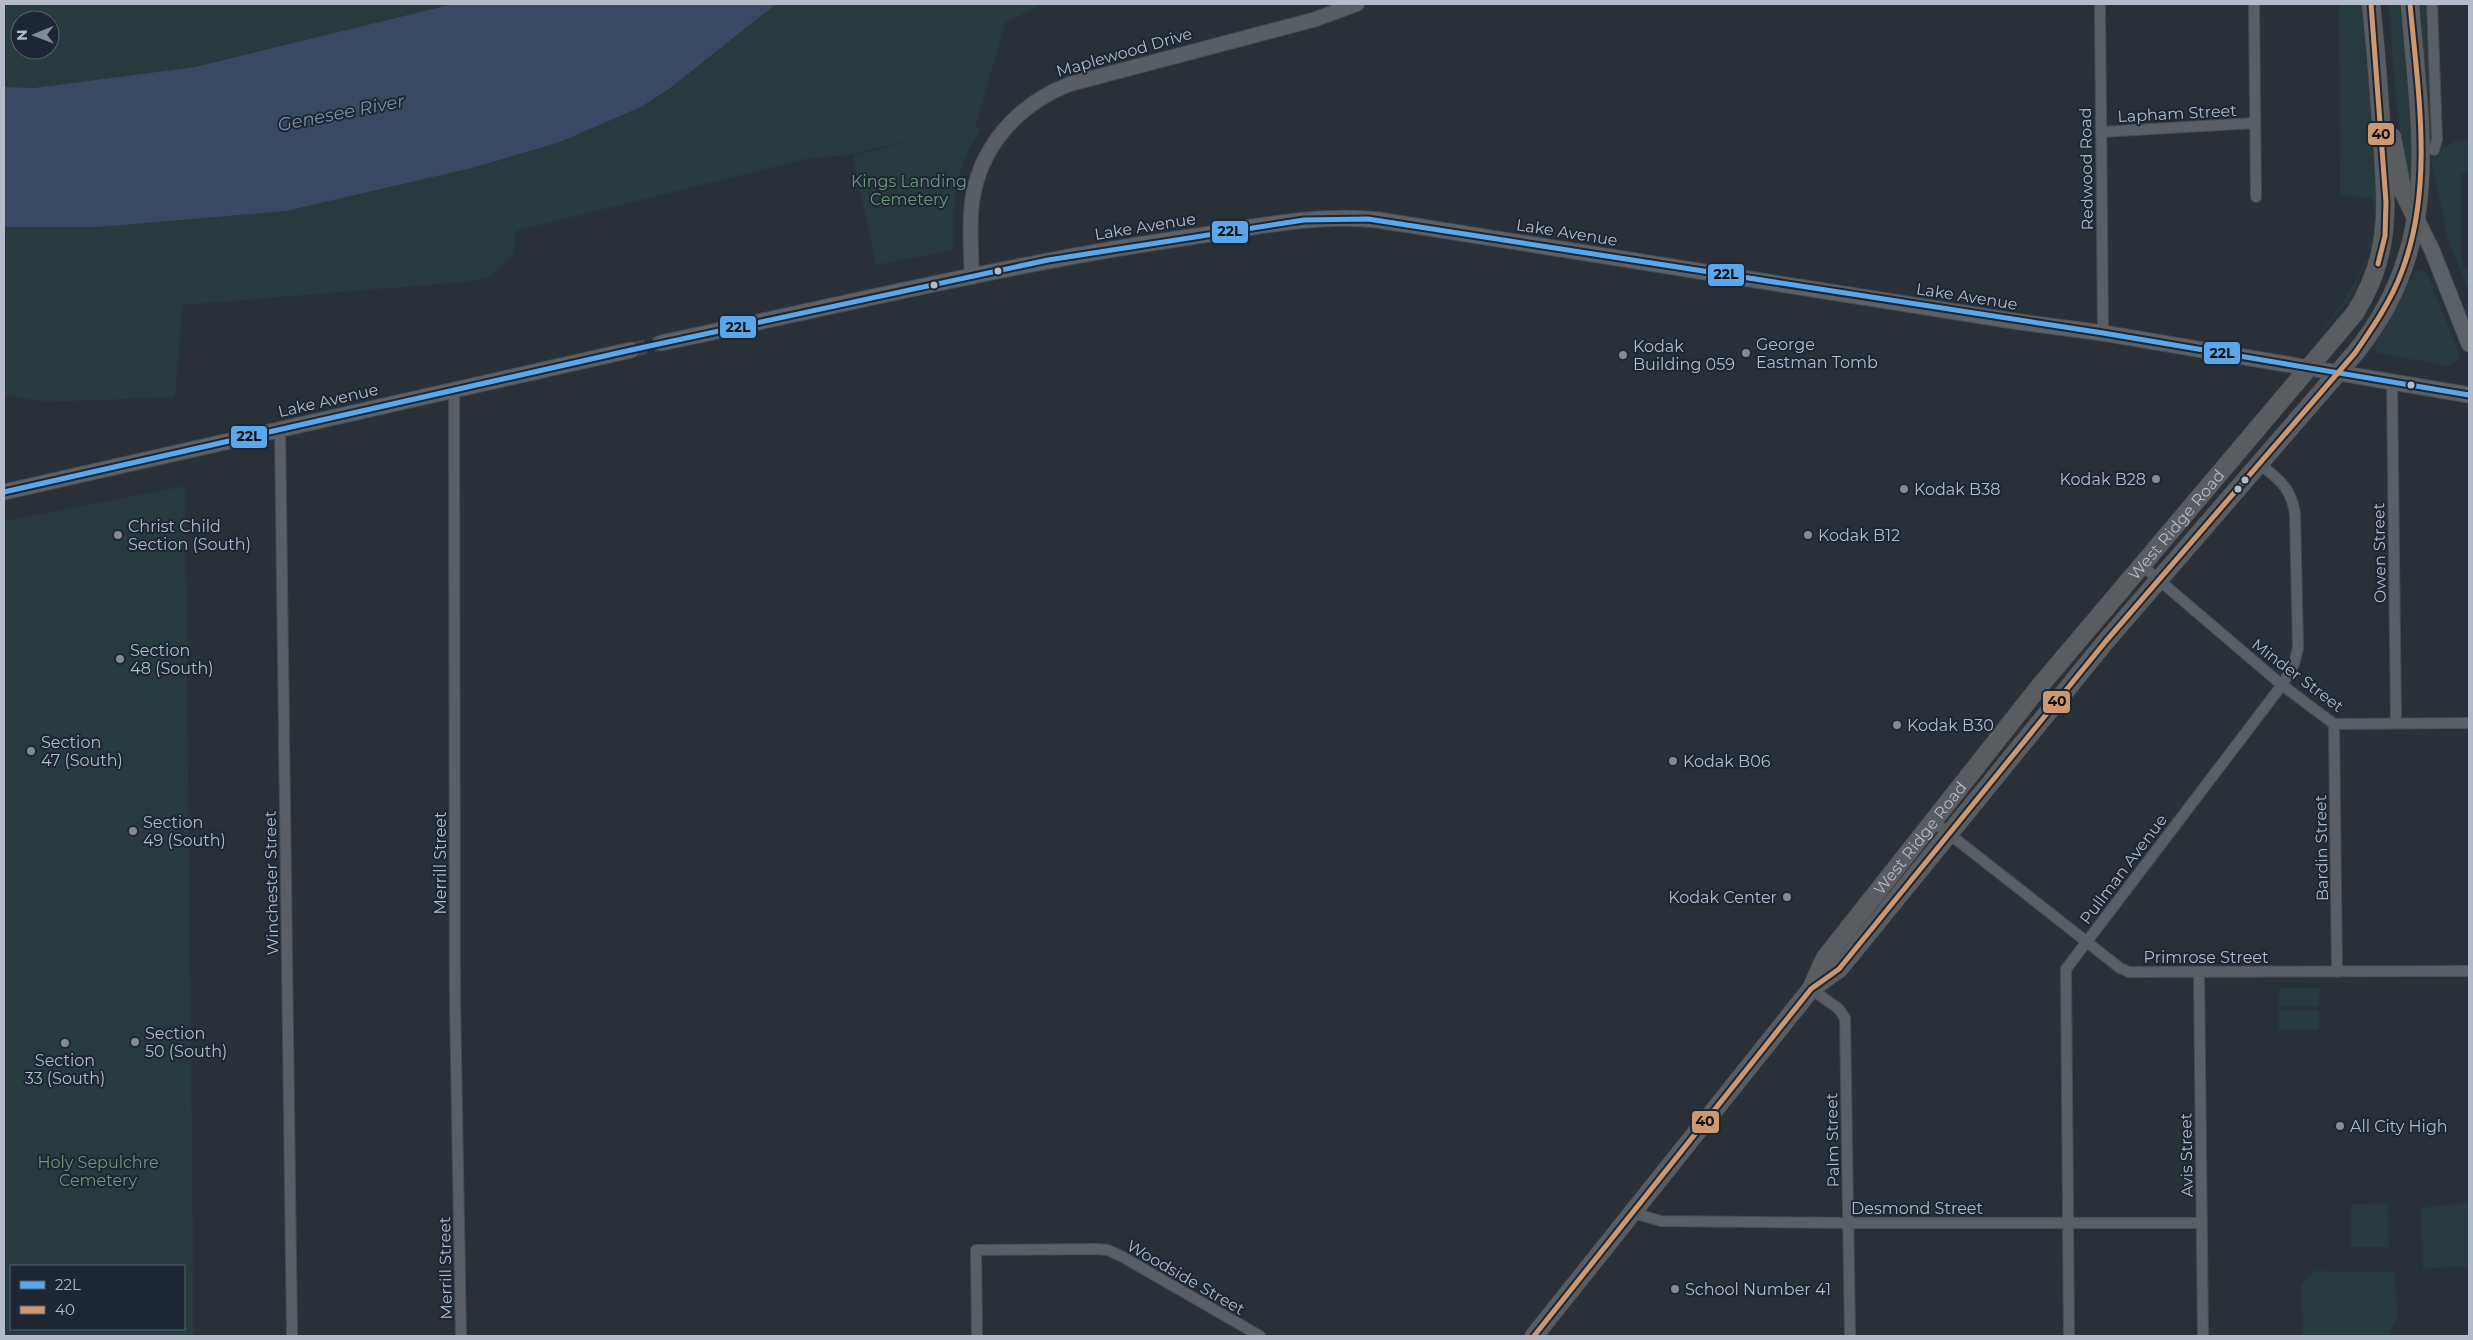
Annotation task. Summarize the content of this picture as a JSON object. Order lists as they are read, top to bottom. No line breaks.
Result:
{"streets":{"highway":["West Ridge Road"],"main road":["Lake Avenue"],"street":["Maplewood Drive","Lapham Street","Redwood Road","Owen Street","Minder Street","Bardin Street","Merrill Street","Pullman Avenue","Winchester Street","Primrose Street","Palm Street","Avis Street","Desmond Street","Woodside Street"]},"crossings":[["Maplewood Drive","Lake Avenue"],["Lapham Street","Redwood Road"],["Redwood Road","Lake Avenue"],["Lake Avenue","West Ridge Road"],["Lake Avenue","Owen Street"],["Lake Avenue","Merrill Street"],["Lake Avenue","Winchester Street"],["West Ridge Road","Minder Street"],["West Ridge Road","Pullman Avenue"],["West Ridge Road","Primrose Street"],["West Ridge Road","Palm Street"],["West Ridge Road","Desmond Street"],["Owen Street","Minder Street"],["Minder Street","Bardin Street"],["Minder Street","Pullman Avenue"],["Bardin Street","Primrose Street"],["Pullman Avenue","Primrose Street"],["Pullman Avenue","Desmond Street"],["Primrose Street","Avis Street"],["Palm Street","Desmond Street"],["Avis Street","Desmond Street"]],"water":["Genesee River"],"parks":["Kings Landing Cemetery","Holy Sepulchre Cemetery"],"places":["George Eastman Tomb","Kodak Building 059","Kodak B28","Kodak B38","Christ Child Section (South)","Kodak B12","Section 48 (South)","Kodak B30","Section 47 (South)","Kodak B06","Section 49 (South)","Kodak Center","Section 50 (South)","Section 33 (South)","All City High","School Number 41"],"lines":["transit line 40","transit line 22L"],"legend":["22L","40"],"north":"left"}
